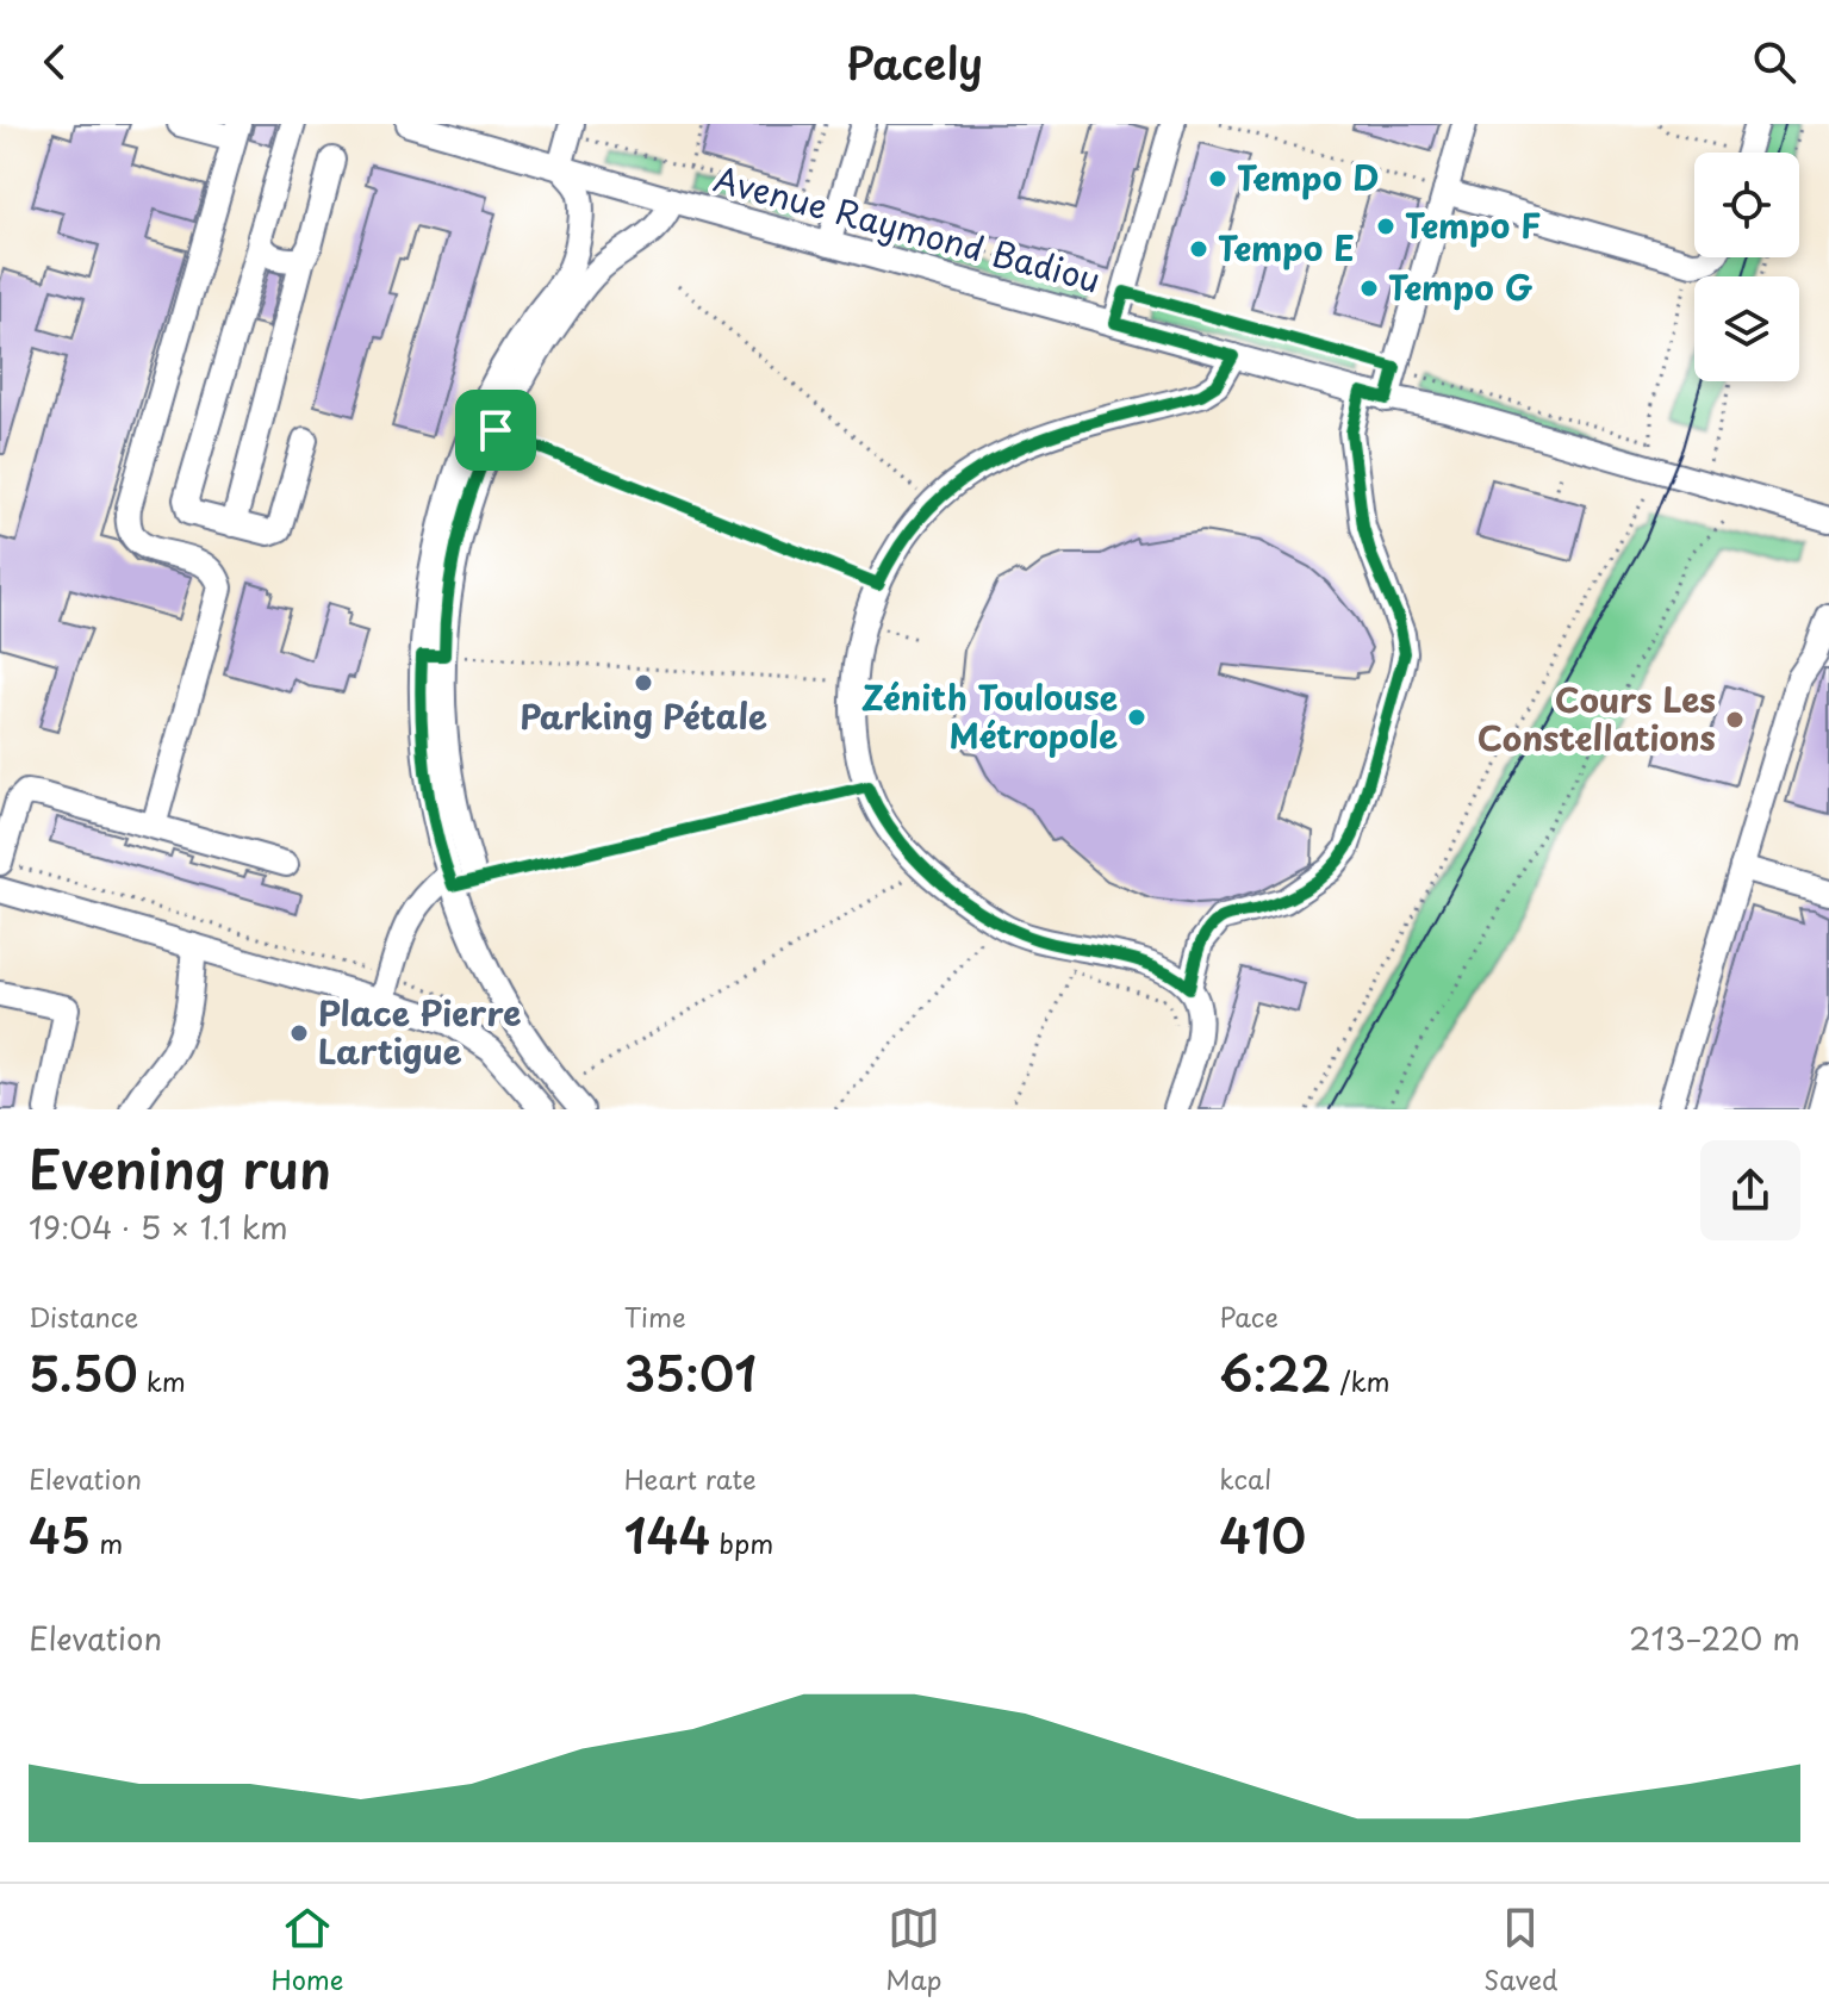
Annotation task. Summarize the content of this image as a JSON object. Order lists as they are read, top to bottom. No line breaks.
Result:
{"streets":{"street":["Avenue Raymond Badiou"]},"places":["Tempo D","Tempo F","Tempo E","Tempo G","Parking Pétale","Zénith Toulouse Métropole","Cours Les Constellations","Place Pierre Lartigue"],"page":{"header":"Pacely","heading":["Evening run","19:04 · 5 × 1.1 km"],"stats":[["Distance","5.50 km"],["Time","35:01"],["Pace","6:22 /km"],["Elevation","45 m"],["Heart rate","144 bpm"],["kcal","410"]],"chart":["Elevation","213–220 m"],"tabs":["Home","Map","Saved"]}}
